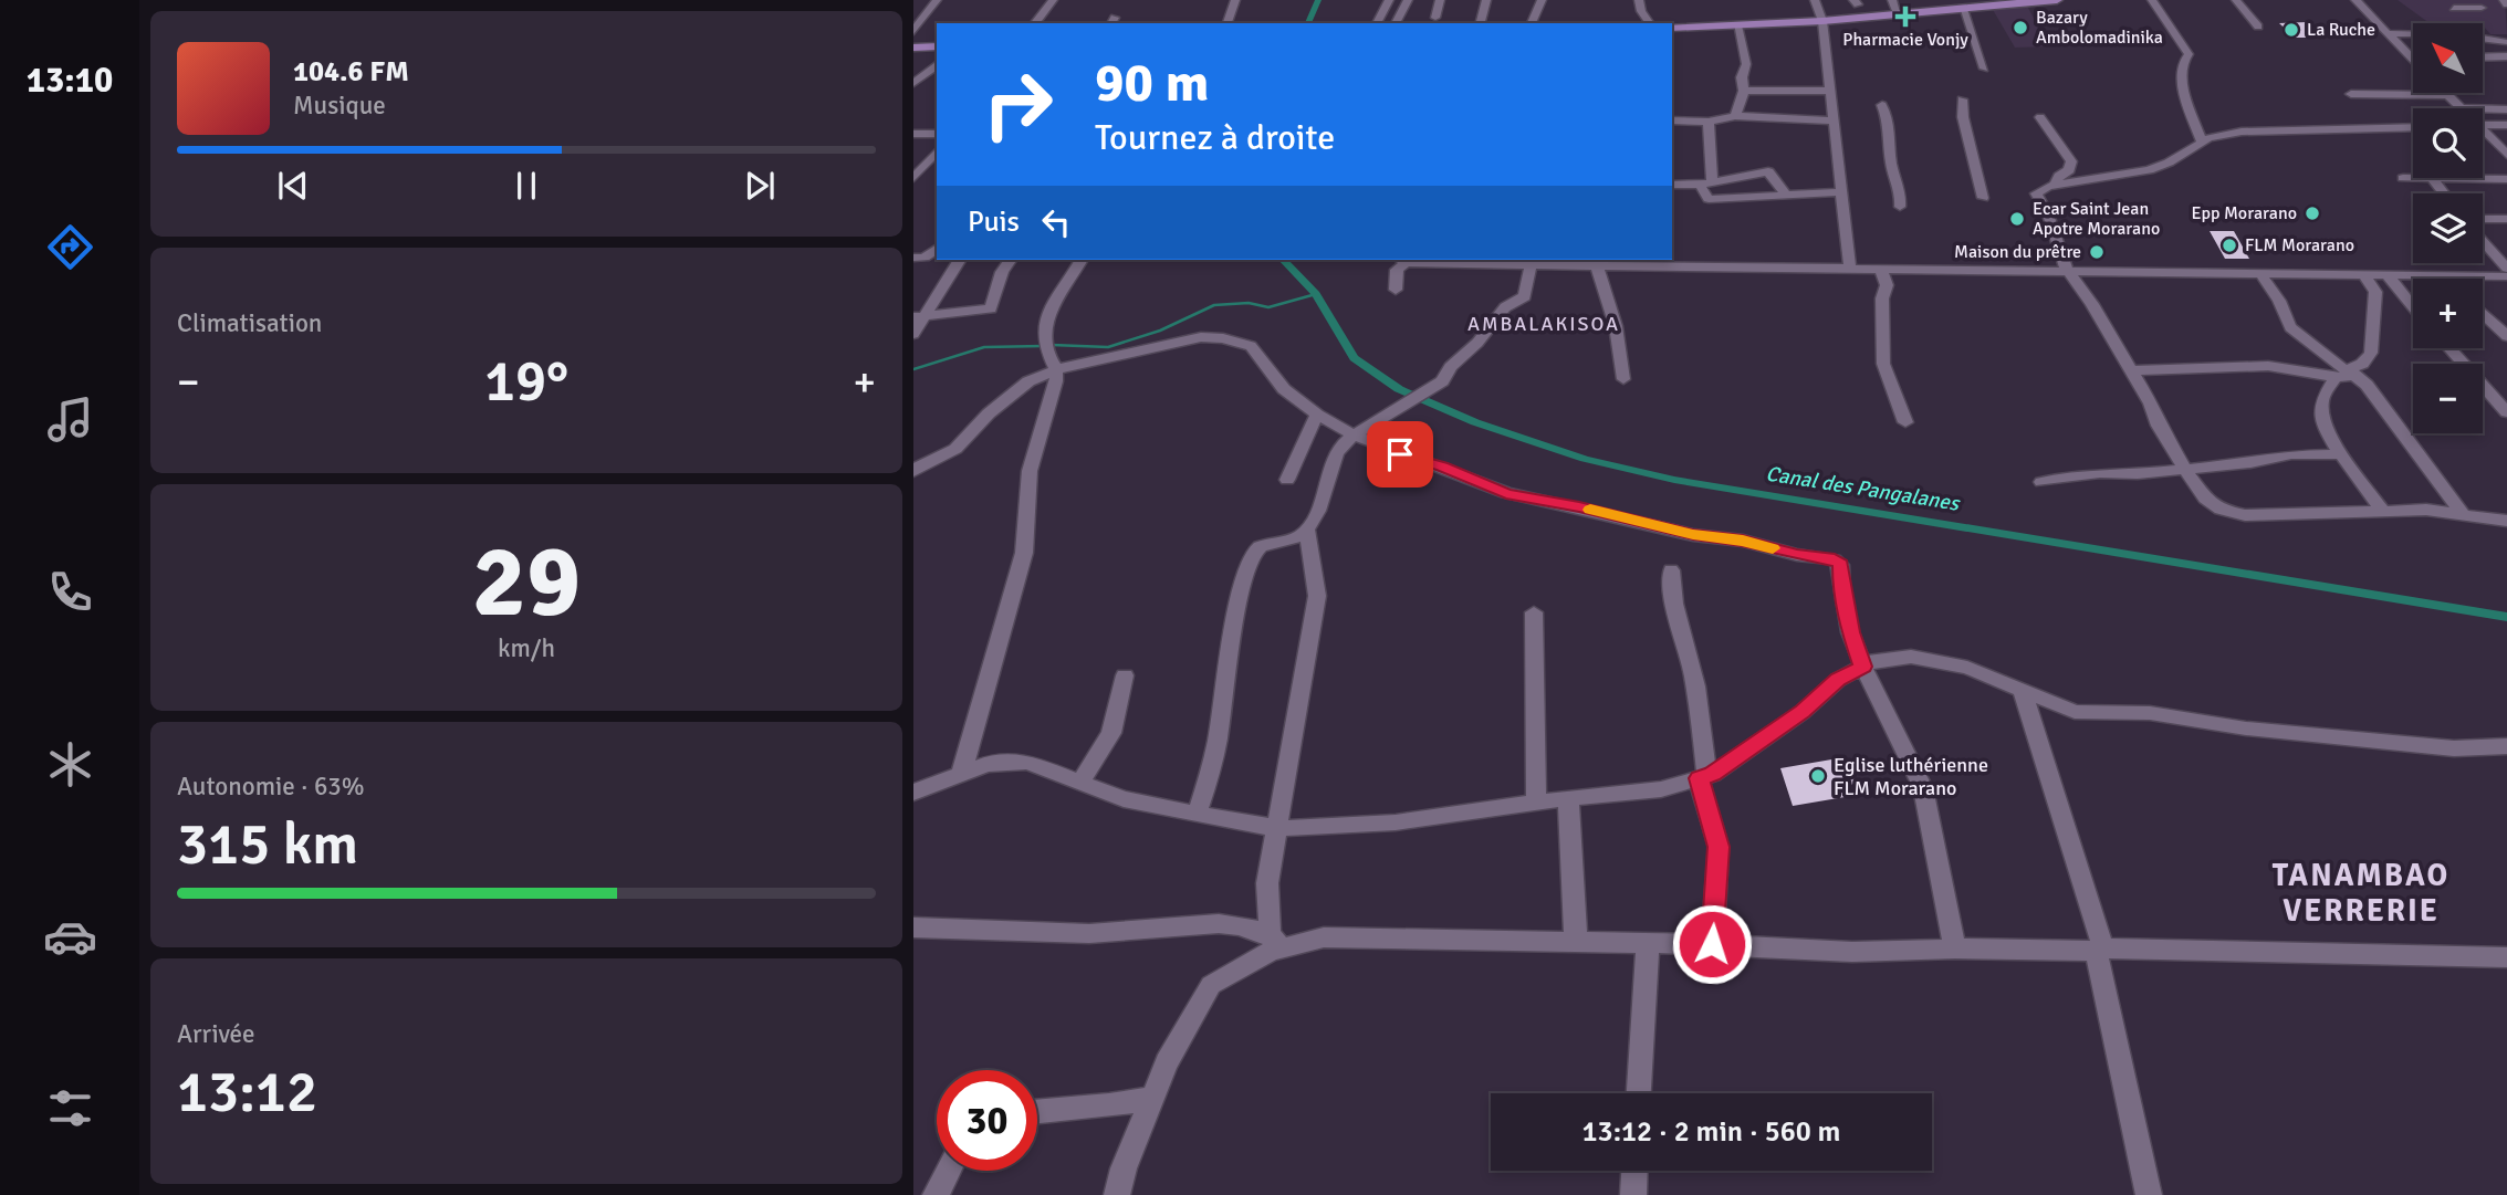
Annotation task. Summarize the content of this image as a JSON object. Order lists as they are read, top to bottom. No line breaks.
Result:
{"districts":["AMBALAKISOA","TANAMBAO VERRERIE"],"water":["Canal des Pangalanes"],"places":{"health":["Pharmacie Vonjy"],"other":["Bazary Ambolomadinika","La Ruche","Epp Morarano","Ecar Saint Jean Apotre Morarano","FLM Morarano","Maison du prêtre","Eglise luthérienne FLM Morarano"]},"north":"top left","page":{"tabs":"13:10","map_buttons":["+","−"],"turn":["90 m","Tournez à droite"],"song":["104.6 FM","Musique"],"then":"Puis","tile":["Climatisation",["29","km/h"],["Autonomie · 63%","315 km"],["Arrivée","13:12"]],"heat":["−","19°","+"],"limit":"30","trip":"13:12 · 2 min · 560 m"}}
